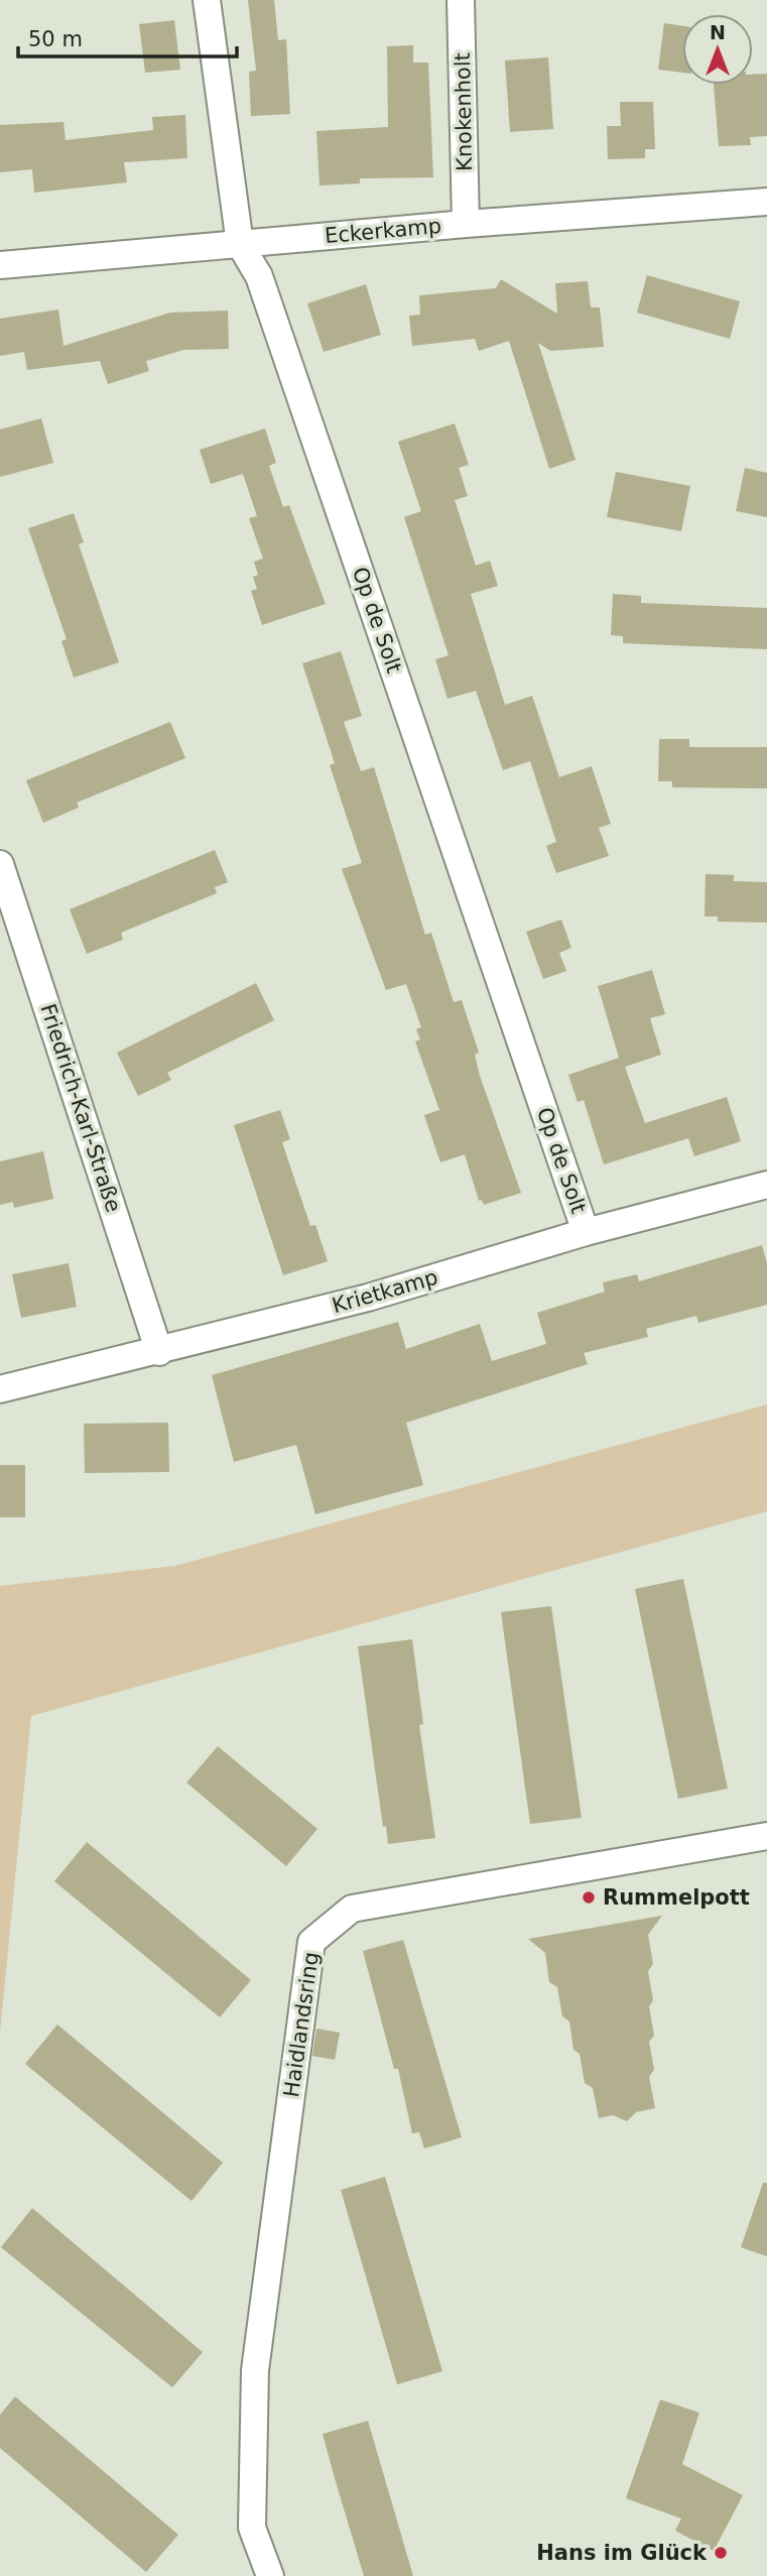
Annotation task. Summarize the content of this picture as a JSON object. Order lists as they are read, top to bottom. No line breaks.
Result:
{"streets":{"street":["Knokenholt","Eckerkamp","Op de Solt","Friedrich-Karl-Straße","Krietkamp","Haidlandsring"]},"crossings":[["Knokenholt","Eckerkamp"],["Eckerkamp","Op de Solt"],["Op de Solt","Krietkamp"],["Friedrich-Karl-Straße","Krietkamp"]],"places":["Rummelpott","Hans im Glück"],"scale_bar":"50 m","north":"top"}
